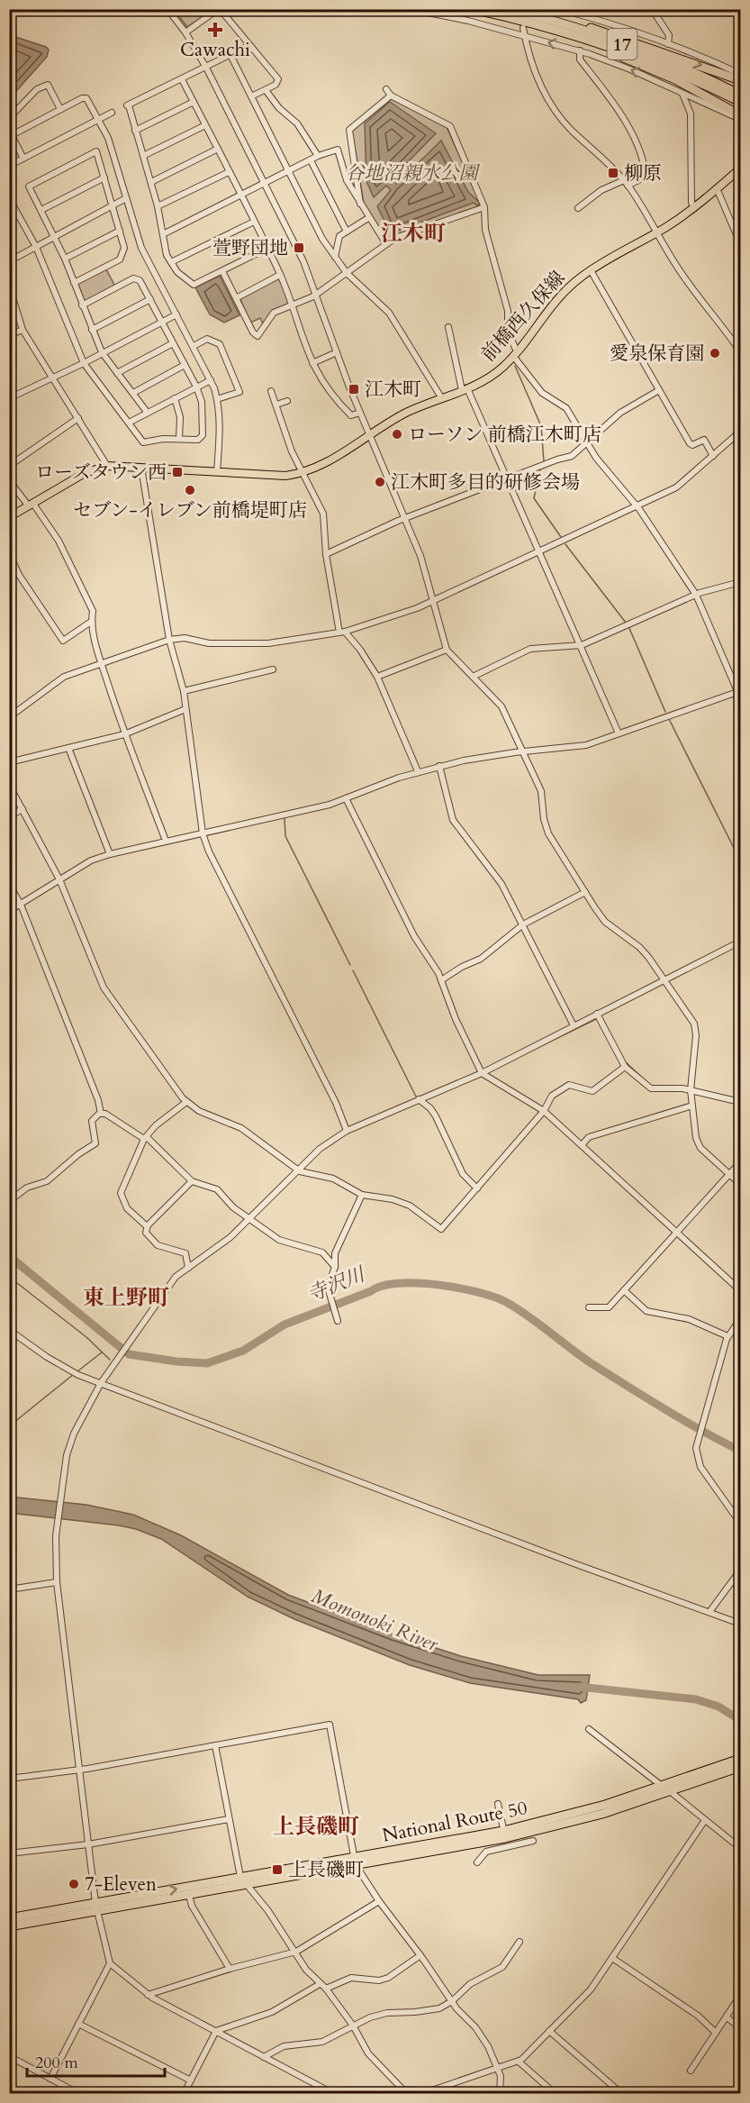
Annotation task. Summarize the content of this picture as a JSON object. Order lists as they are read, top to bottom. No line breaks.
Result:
{"streets":{"highway":["17","National Route 50"],"main road":["前橋西久保線"]},"districts":["江木町","東上野町","上長磯町"],"water":["寺沢川","Momonoki River"],"parks":["谷地沼親水公園"],"places":{"health":["Cawachi"],"transit":["柳原","萱野団地","江木町","ローズタウン西","上長磯町"],"other":["愛泉保育園","ローソン 前橋江木町店","江木町多目的研修会場","セブン-イレブン前橋堤町店","7-Eleven"]},"scale_bar":"200 m"}
